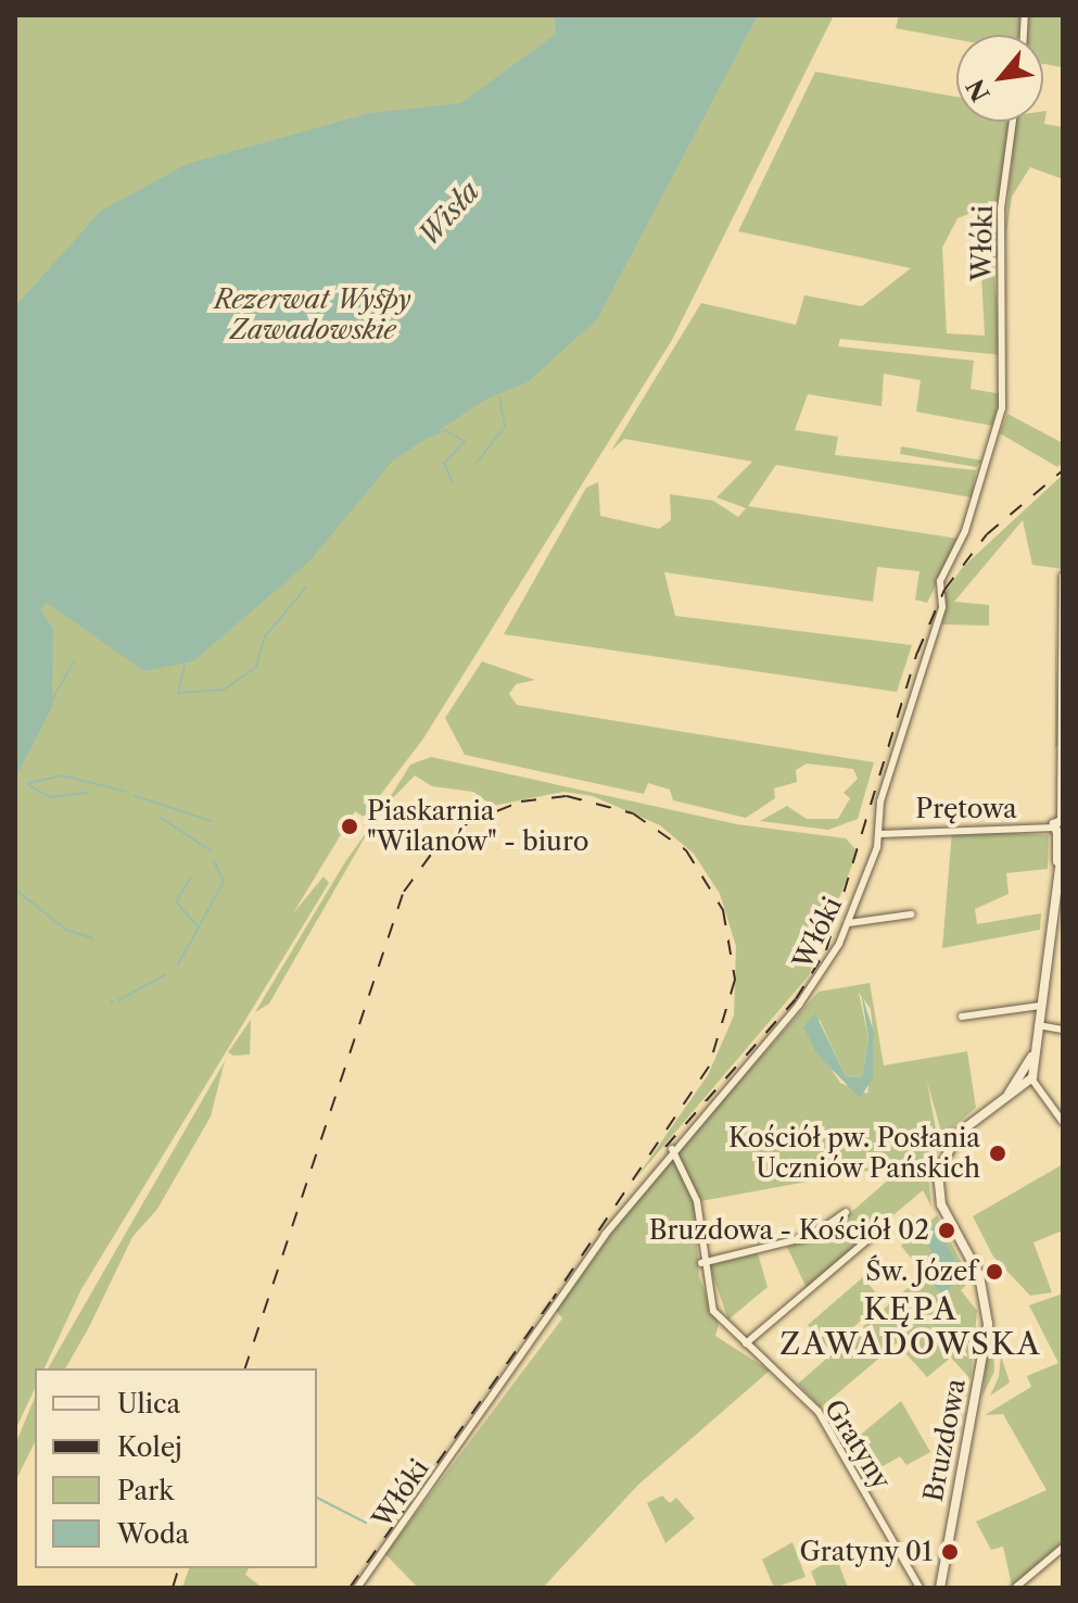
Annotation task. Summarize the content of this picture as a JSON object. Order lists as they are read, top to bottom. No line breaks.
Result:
{"streets":{"street":["Włóki","Prętowa","Bruzdowa","Gratyny"]},"crossings":[["Włóki","Prętowa"],["Włóki","Gratyny"],["Prętowa","Bruzdowa"]],"districts":["KĘPA ZAWADOWSKA"],"water":["Wisła"],"parks":["Rezerwat Wyspy Zawadowskie"],"places":["Piaskarnia \"Wilanów\" - biuro","Kościół pw. Posłania Uczniów Pańskich","Bruzdowa - Kościół 02","Św. Józef","Gratyny 01"],"legend":["Ulica","Kolej","Park","Woda"],"north":"bottom left"}
